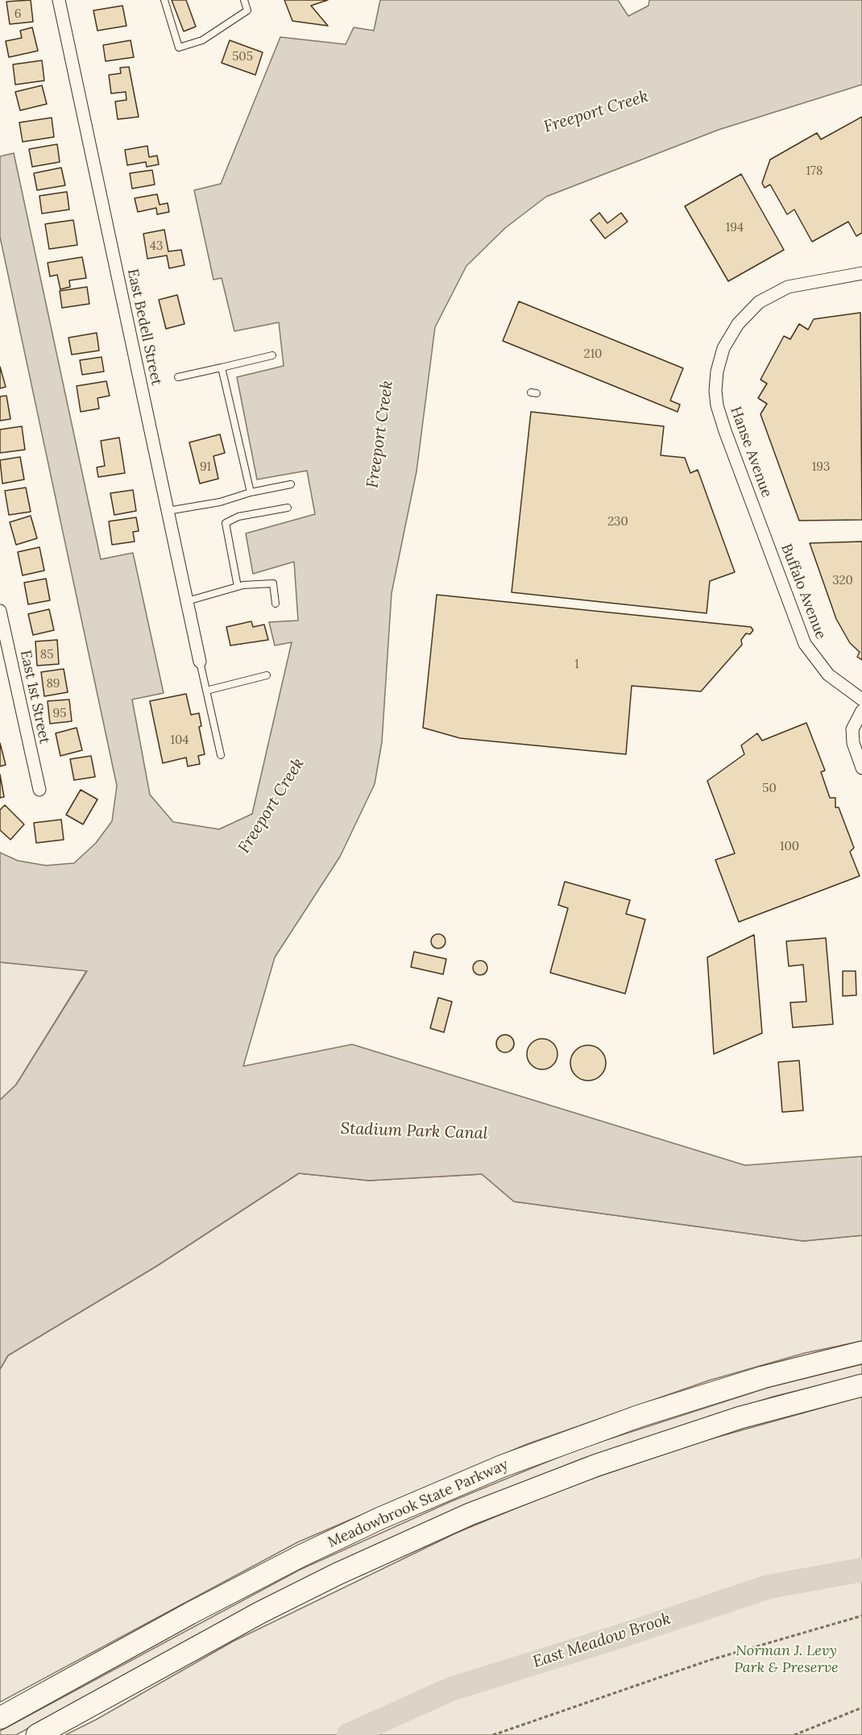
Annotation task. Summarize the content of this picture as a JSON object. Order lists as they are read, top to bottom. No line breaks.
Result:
{"streets":{"highway":["Meadowbrook State Parkway"],"street":["East Bedell Street","Hanse Avenue","Buffalo Avenue","East 1st Street"]},"crossings":[["Hanse Avenue","Buffalo Avenue"]],"water":["Freeport Creek","Stadium Park Canal","East Meadow Brook"],"parks":["Norman J. Levy Park & Preserve"],"house_numbers":["6","505","178","194","43","210","91","193","230","320","85","1","89","95","104","50","100"]}
